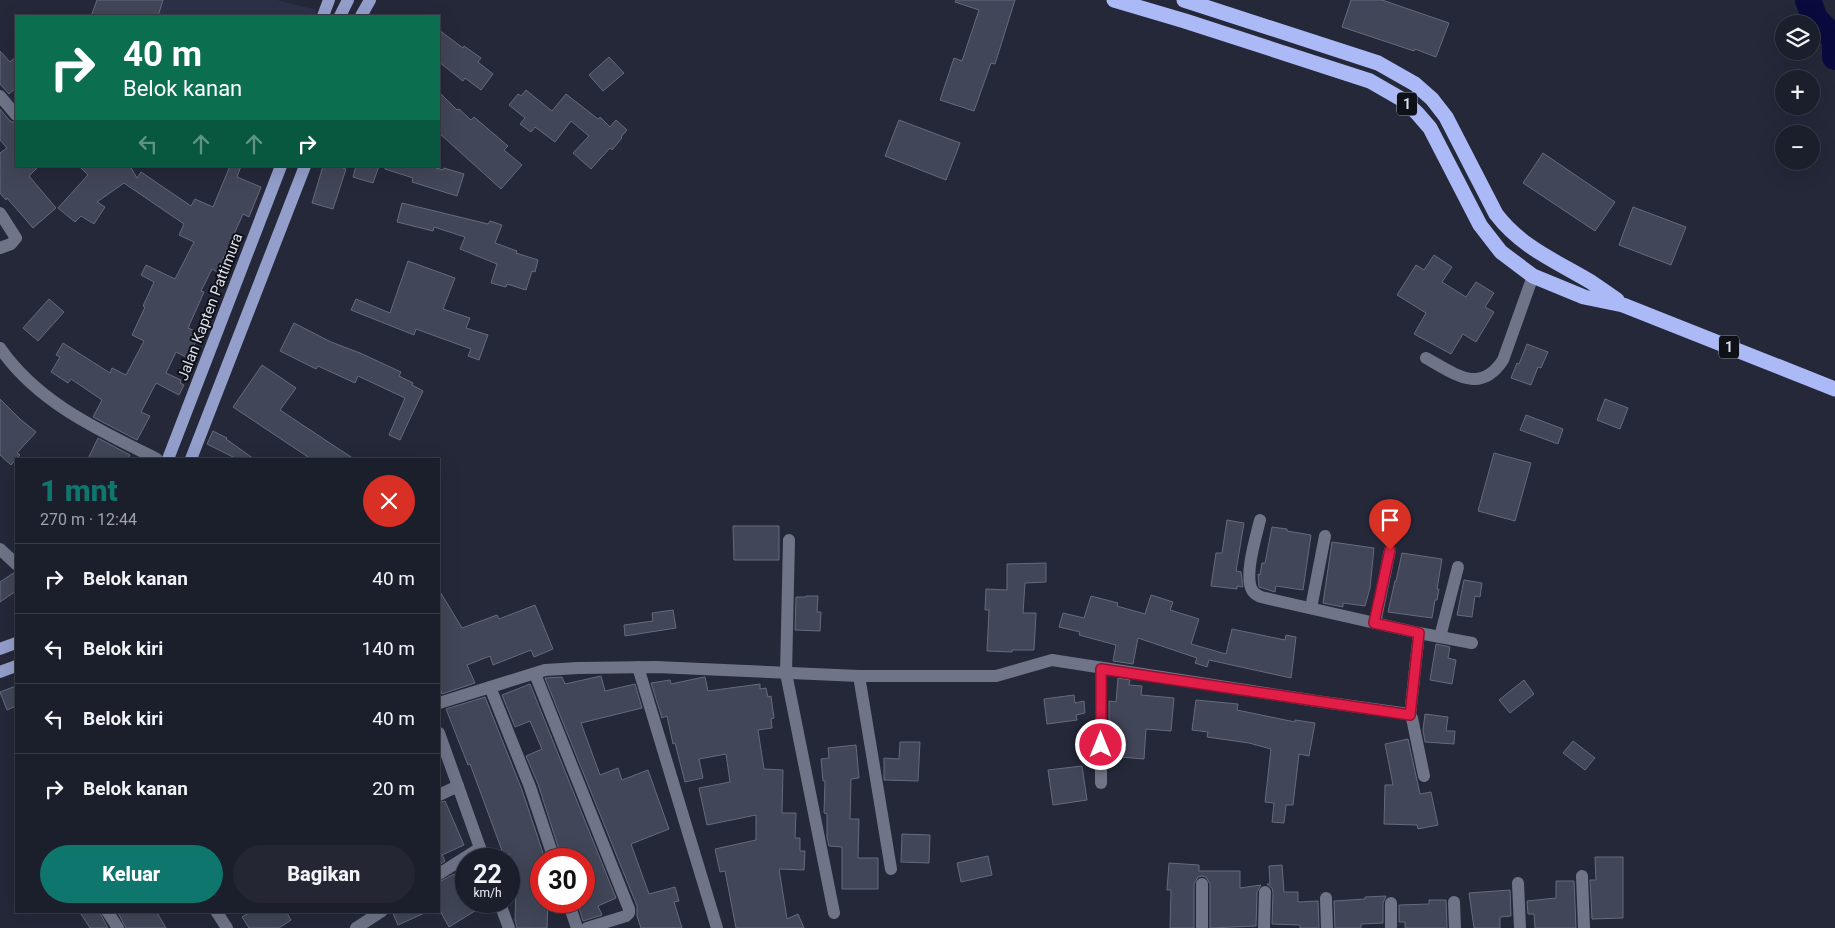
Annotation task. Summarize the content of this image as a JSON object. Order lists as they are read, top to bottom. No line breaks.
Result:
{"streets":{"highway":["1"],"main road":["Jalan Kapten Pattimura"]},"page":{"map_buttons":["+","−"],"turn":["40 m","Belok kanan"],"heading":["1 mnt","270 m · 12:44"],"list":[{"name":"Belok kanan","value":"40 m"},{"name":"Belok kiri","value":"140 m"},{"name":"Belok kiri","value":"40 m"},{"name":"Belok kanan","value":"20 m"}],"buttons":["Keluar","Bagikan"],"speed":"22 km/h","limit":"30"}}
